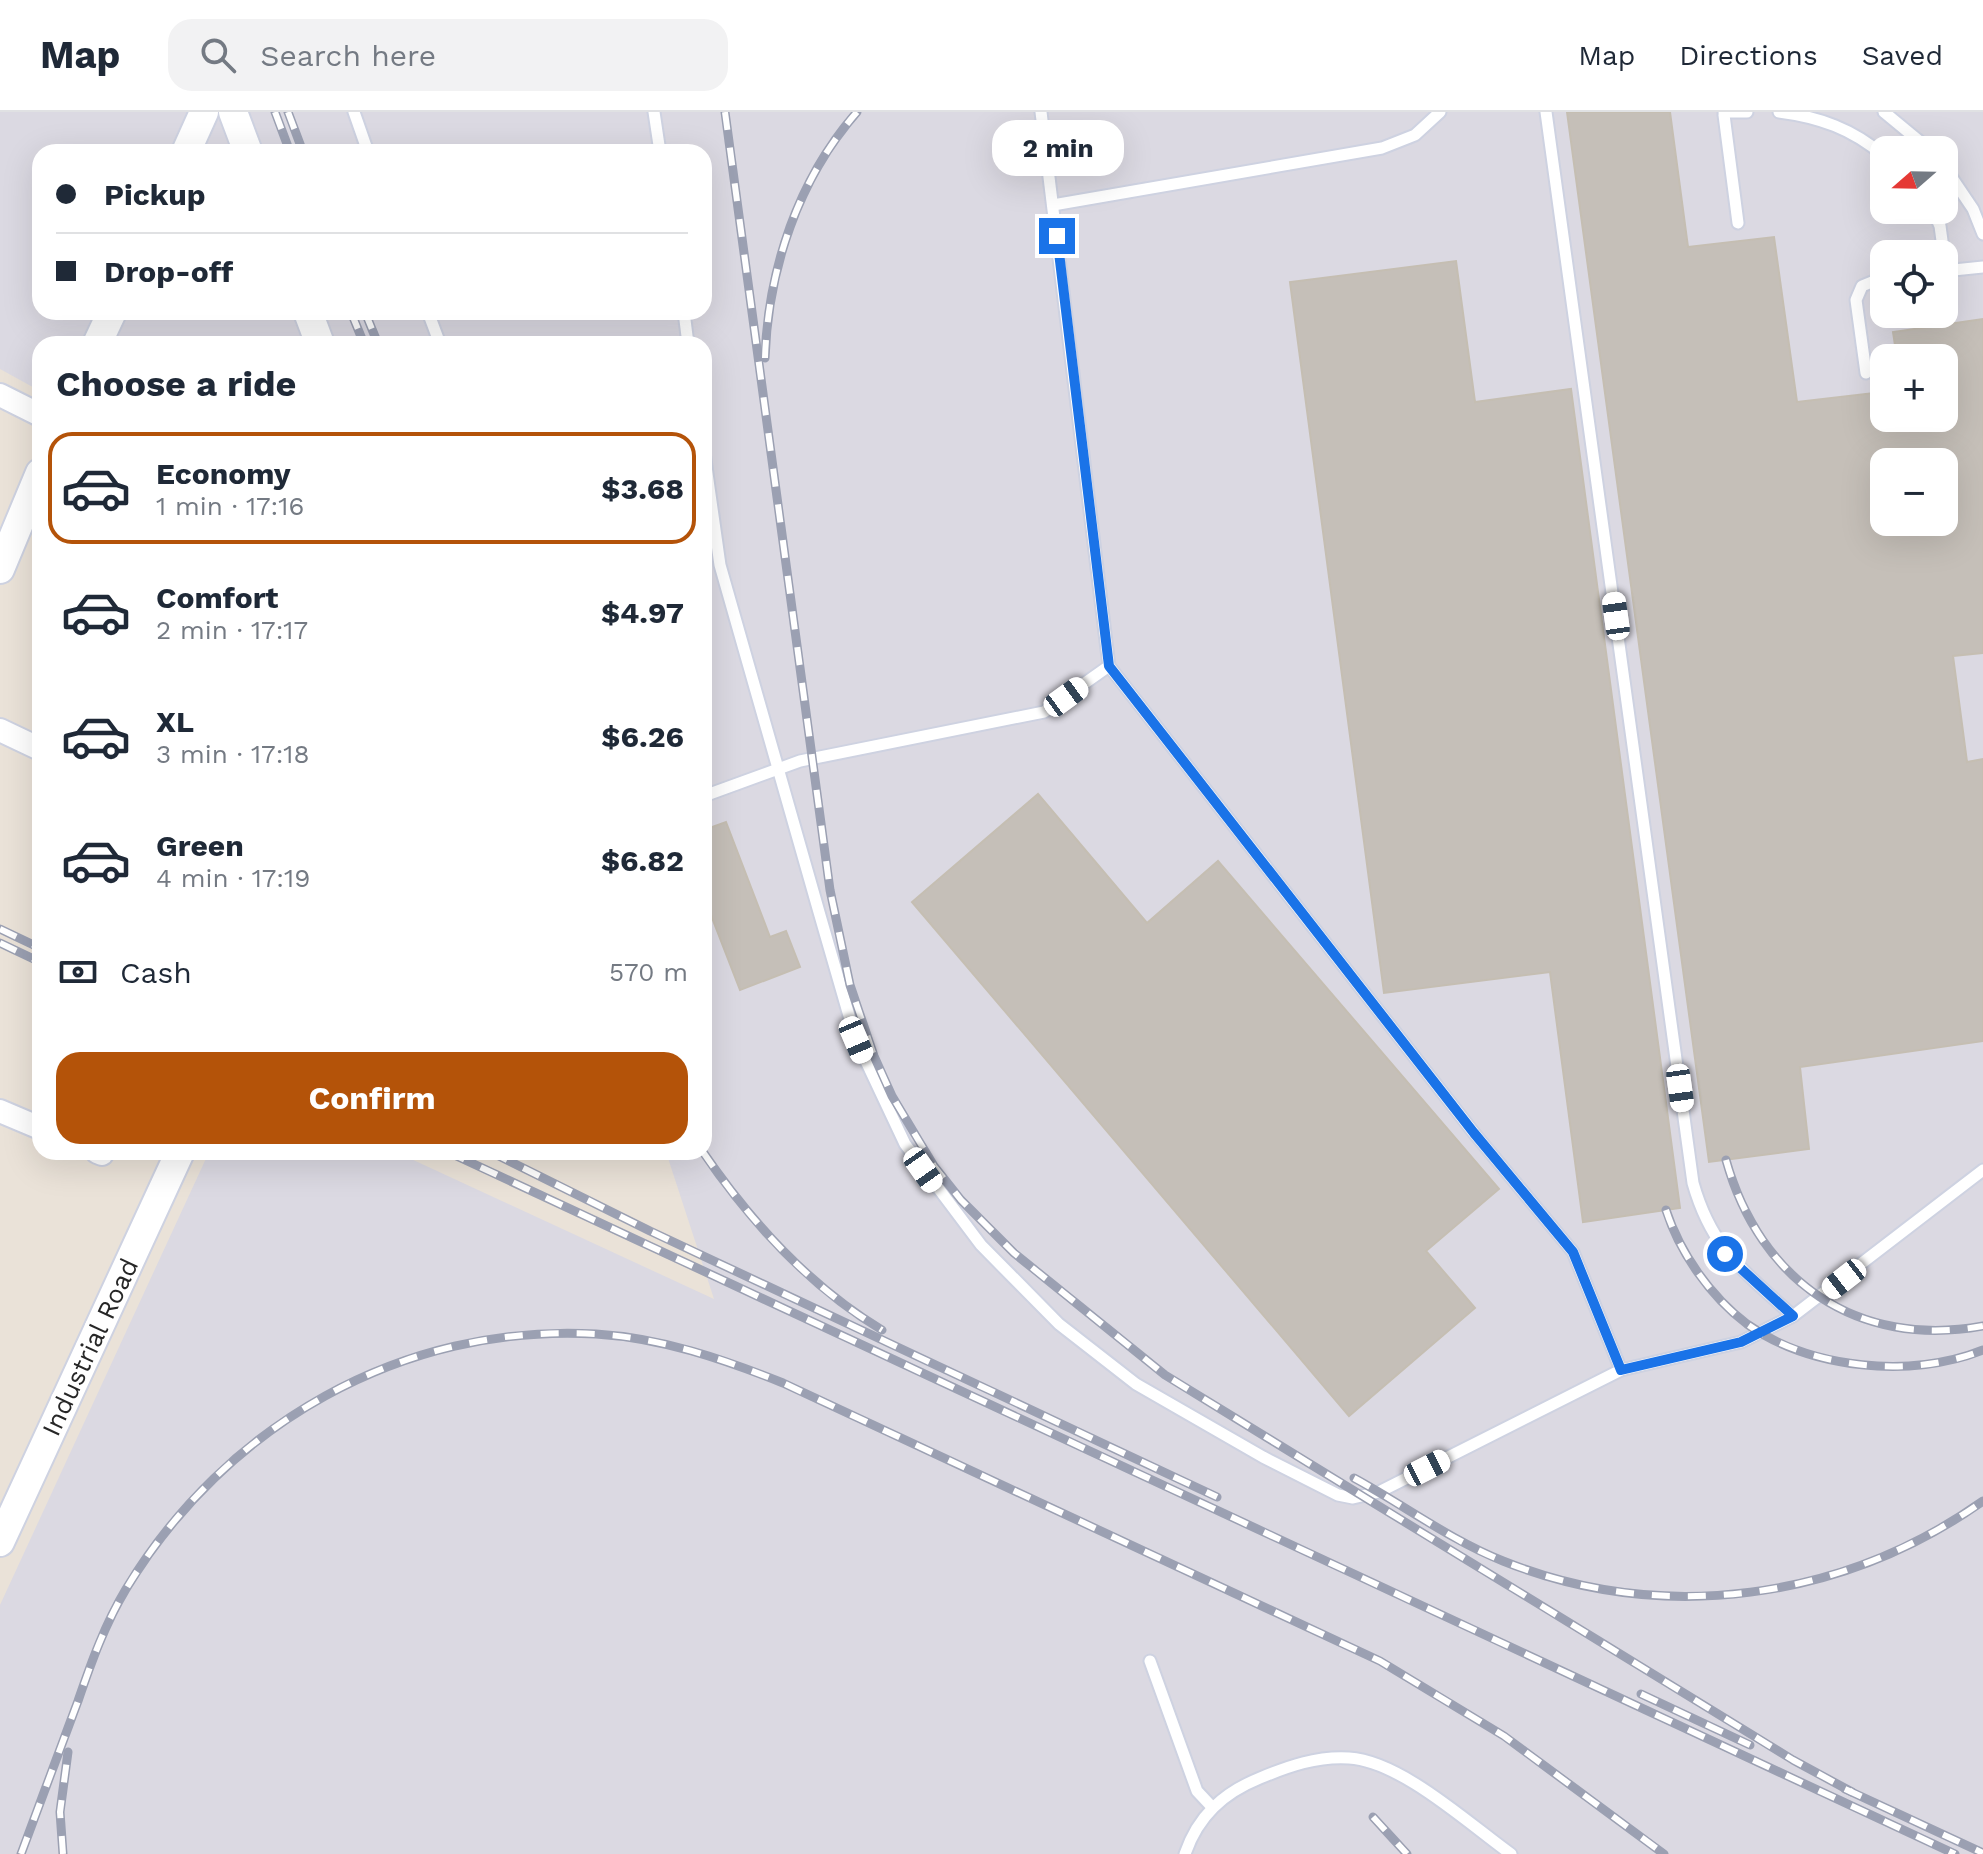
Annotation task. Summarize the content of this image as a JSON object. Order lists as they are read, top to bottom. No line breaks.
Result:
{"streets":{"street":["Industrial Road"]},"north":"left","page":{"header":"Map","search":"Search here","nav":["Map","Directions","Saved"],"bubble":"2 min","map_buttons":["+","−"],"banner":["Pickup","Drop-off"],"heading":"Choose a ride","list":[{"name":"Economy","note":"1 min · 17:16","value":"$3.68"},{"name":"Comfort","note":"2 min · 17:17","value":"$4.97"},{"name":"XL","note":"3 min · 17:18","value":"$6.26"},{"name":"Green","note":"4 min · 17:19","value":"$6.82"}],"pay":["Cash","570 m"],"buttons":"Confirm"}}
